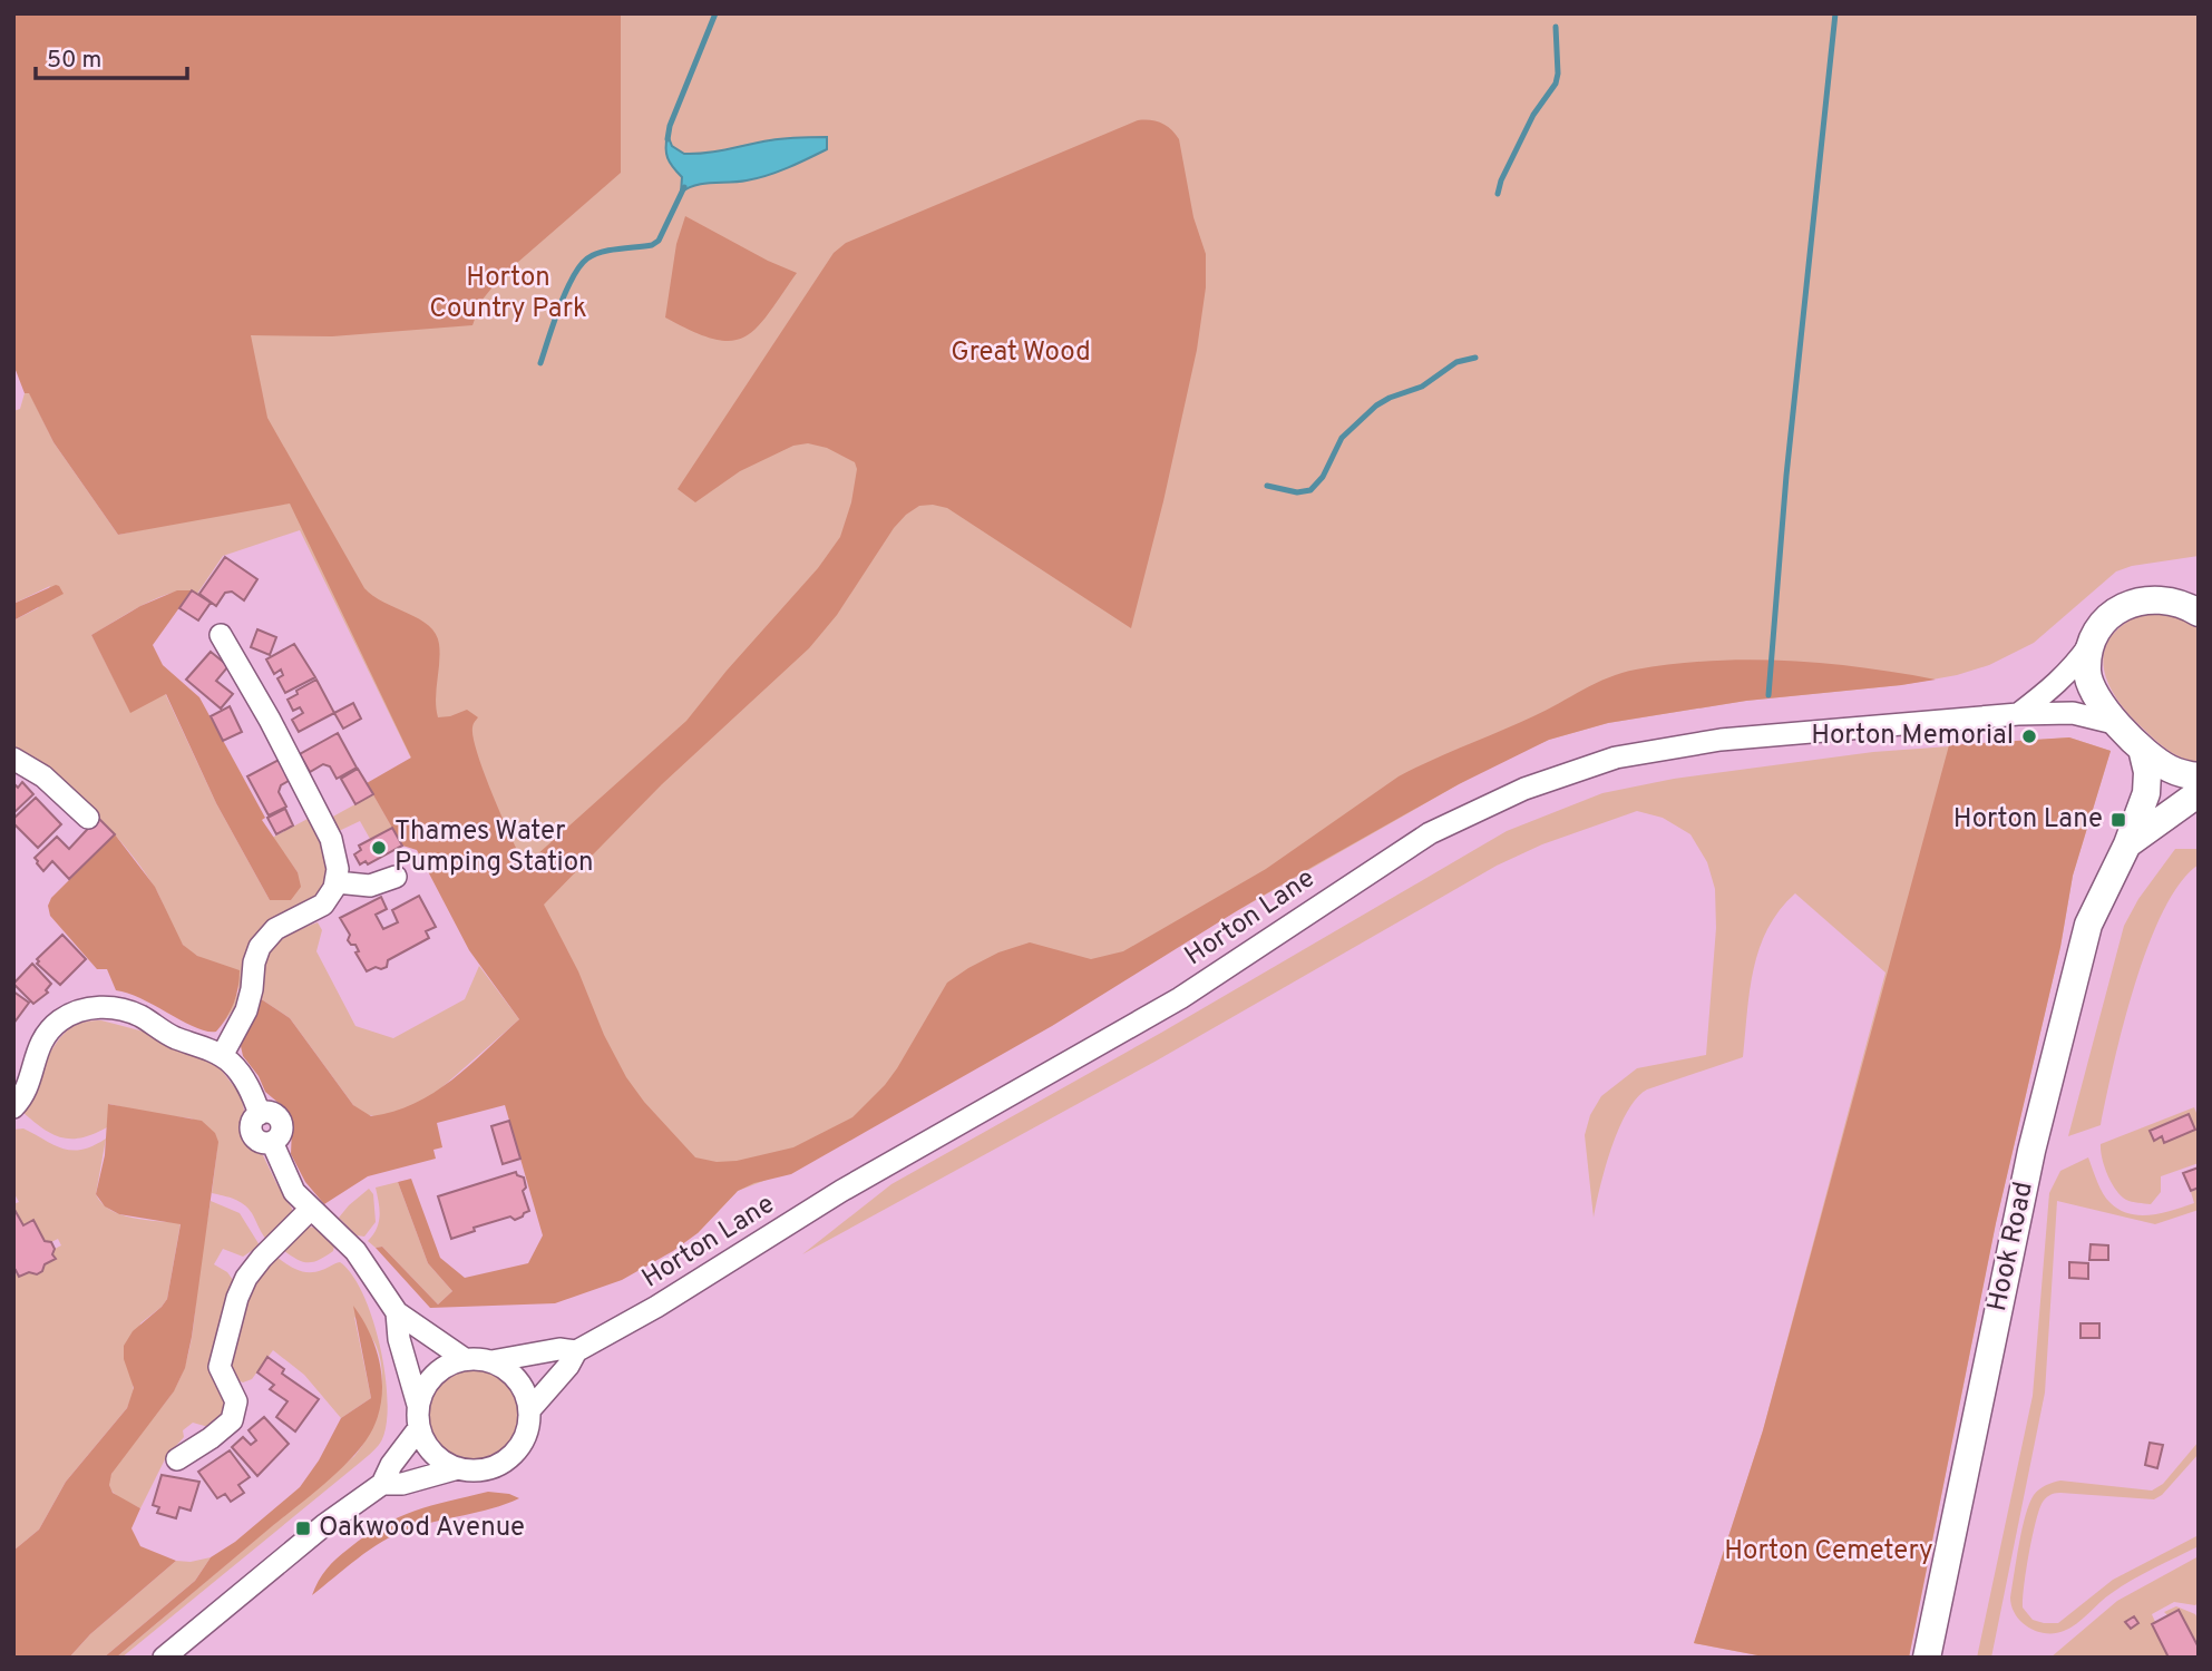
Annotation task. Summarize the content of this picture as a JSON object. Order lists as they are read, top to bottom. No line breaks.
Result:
{"streets":{"main road":["Hook Road"],"street":["Horton Lane"]},"parks":["Horton Country Park","Great Wood","Horton Cemetery"],"places":{"other":["Horton Memorial","Thames Water Pumping Station"],"transit":["Horton Lane","Oakwood Avenue"]},"scale_bar":"50 m"}
